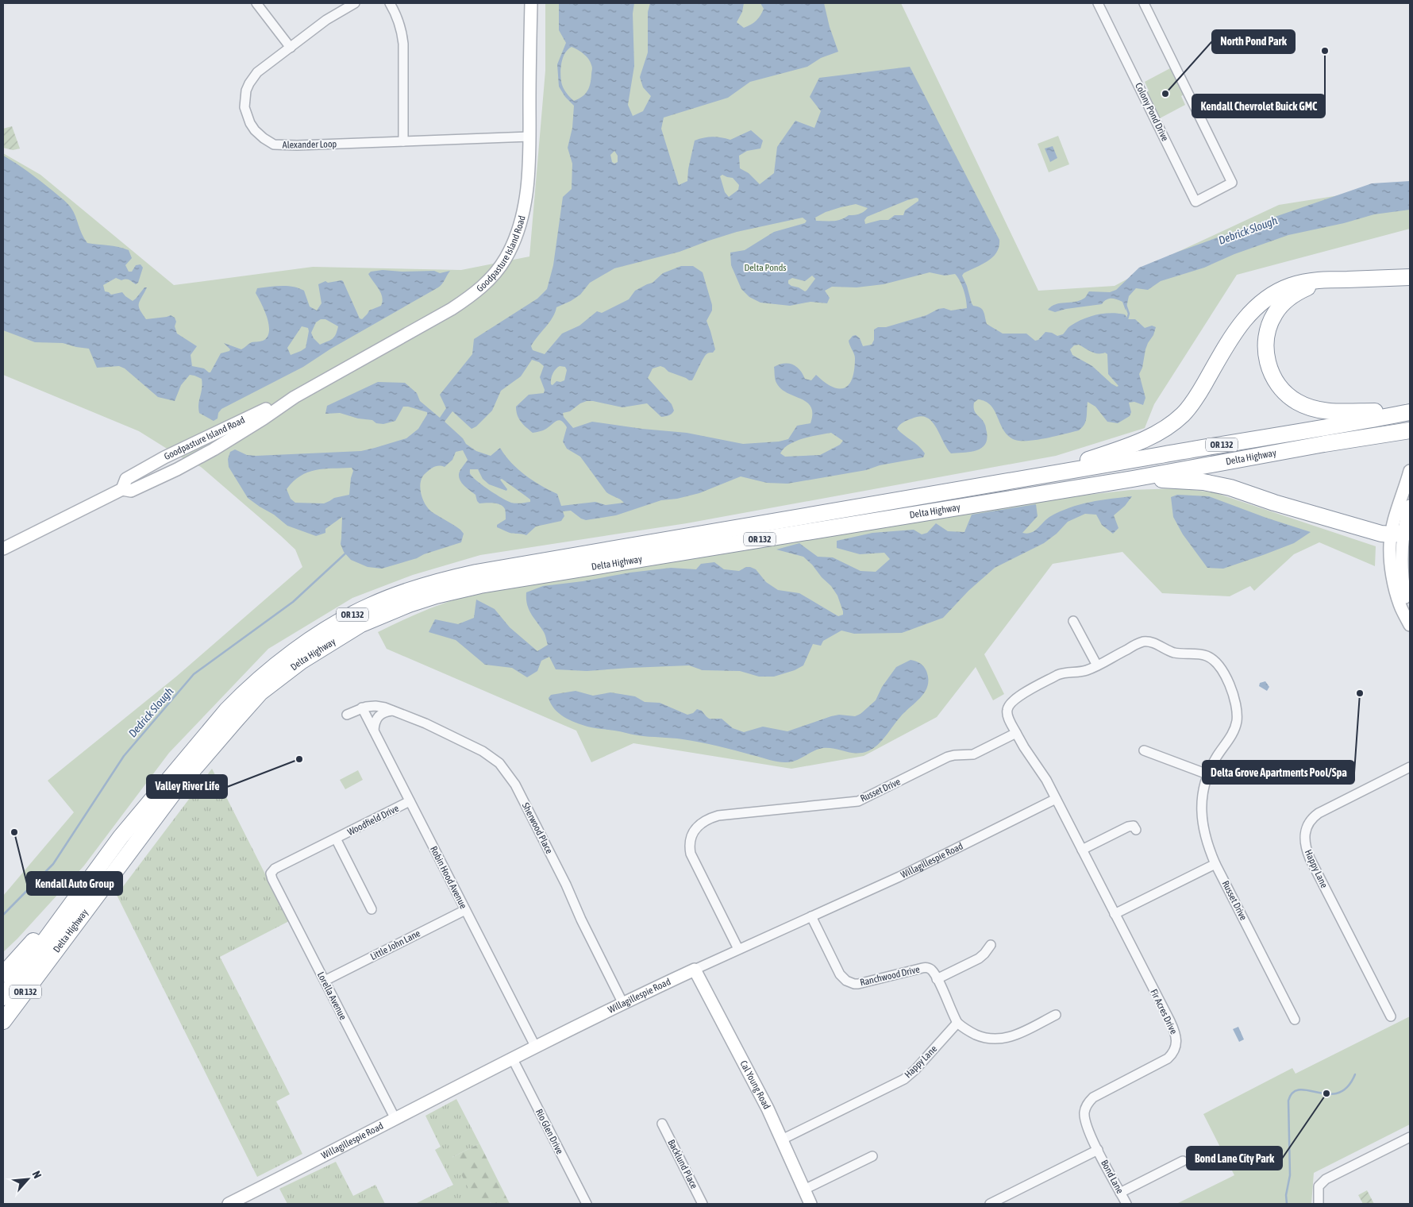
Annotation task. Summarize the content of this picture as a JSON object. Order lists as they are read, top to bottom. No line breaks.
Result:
{"streets":{"highway":["OR 132","Delta Highway"],"main road":["Goodpasture Island Road","Willagillespie Road","Cal Young Road"],"street":["Colony Pond Drive","Alexander Loop","Russet Drive","Woodfield Drive","Sherwood Place","Happy Lane","Robin Hood Avenue","Little John Lane","Ranchwood Drive","Lorella Avenue","Fir Acres Drive","Rio Glen Drive","Backlund Place","Bond Lane"]},"crossings":[["Alexander Loop","Goodpasture Island Road"],["Russet Drive","Willagillespie Road"],["Russet Drive","Fir Acres Drive"],["Woodfield Drive","Robin Hood Avenue"],["Woodfield Drive","Lorella Avenue"],["Sherwood Place","Willagillespie Road"],["Sherwood Place","Robin Hood Avenue"],["Willagillespie Road","Robin Hood Avenue"],["Willagillespie Road","Ranchwood Drive"],["Willagillespie Road","Lorella Avenue"],["Willagillespie Road","Fir Acres Drive"],["Willagillespie Road","Cal Young Road"],["Willagillespie Road","Rio Glen Drive"],["Happy Lane","Cal Young Road"],["Robin Hood Avenue","Little John Lane"],["Little John Lane","Lorella Avenue"],["Fir Acres Drive","Bond Lane"]],"water":["Debrick Slough","Dedrick Slough"],"parks":["Delta Ponds"],"places":["Kendall Chevrolet Buick GMC","North Pond Park","Delta Grove Apartments Pool/Spa","Valley River Life","Kendall Auto Group","Bond Lane City Park"],"north":"top right"}
